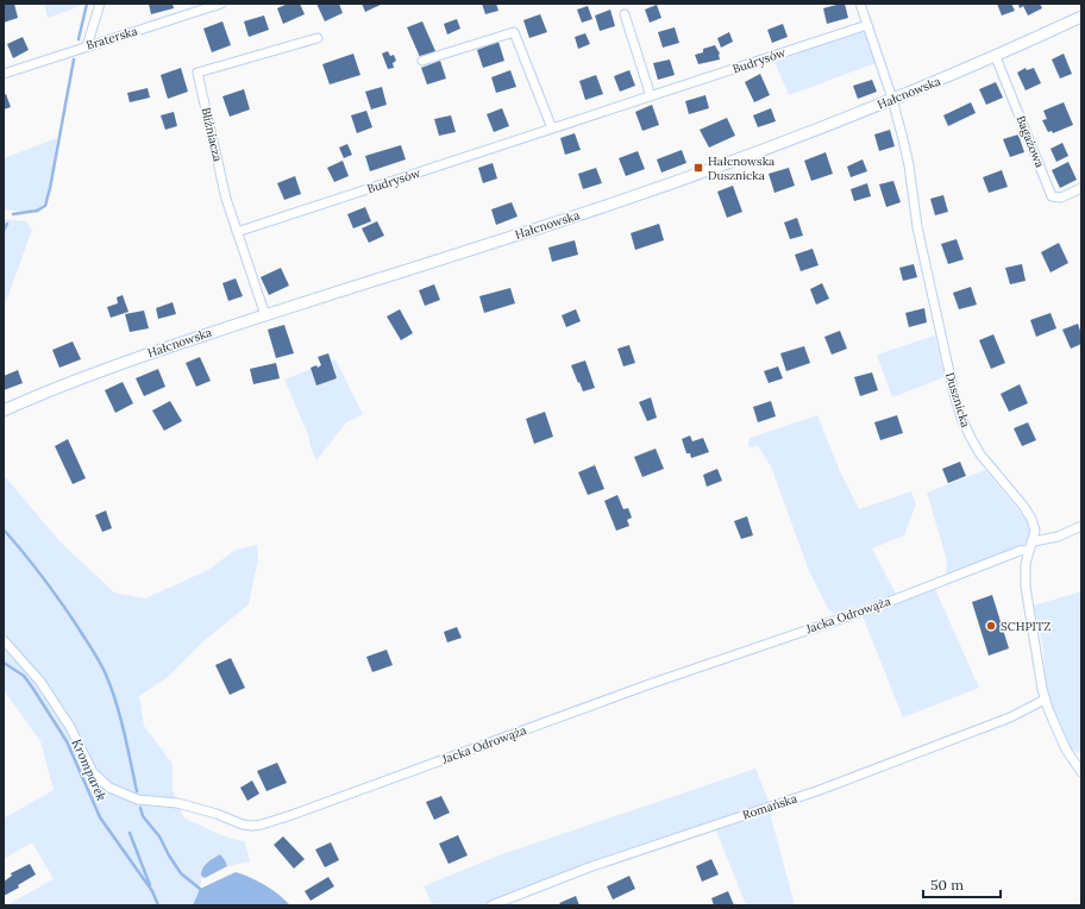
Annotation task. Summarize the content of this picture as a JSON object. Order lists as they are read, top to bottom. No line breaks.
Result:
{"streets":{"street":["Braterska","Budrysów","Hałcnowska","Bliźniacza","Bagażowa","Dusznicka","Jacka Odrowąża","Romańska"]},"crossings":[["Budrysów","Bliźniacza"],["Budrysów","Dusznicka"],["Hałcnowska","Bliźniacza"],["Hałcnowska","Bagażowa"],["Hałcnowska","Dusznicka"]],"water":["Kromparek"],"places":{"transit":["Hałcnowska Dusznicka"],"other":["SCHPITZ"]},"scale_bar":"50 m"}
